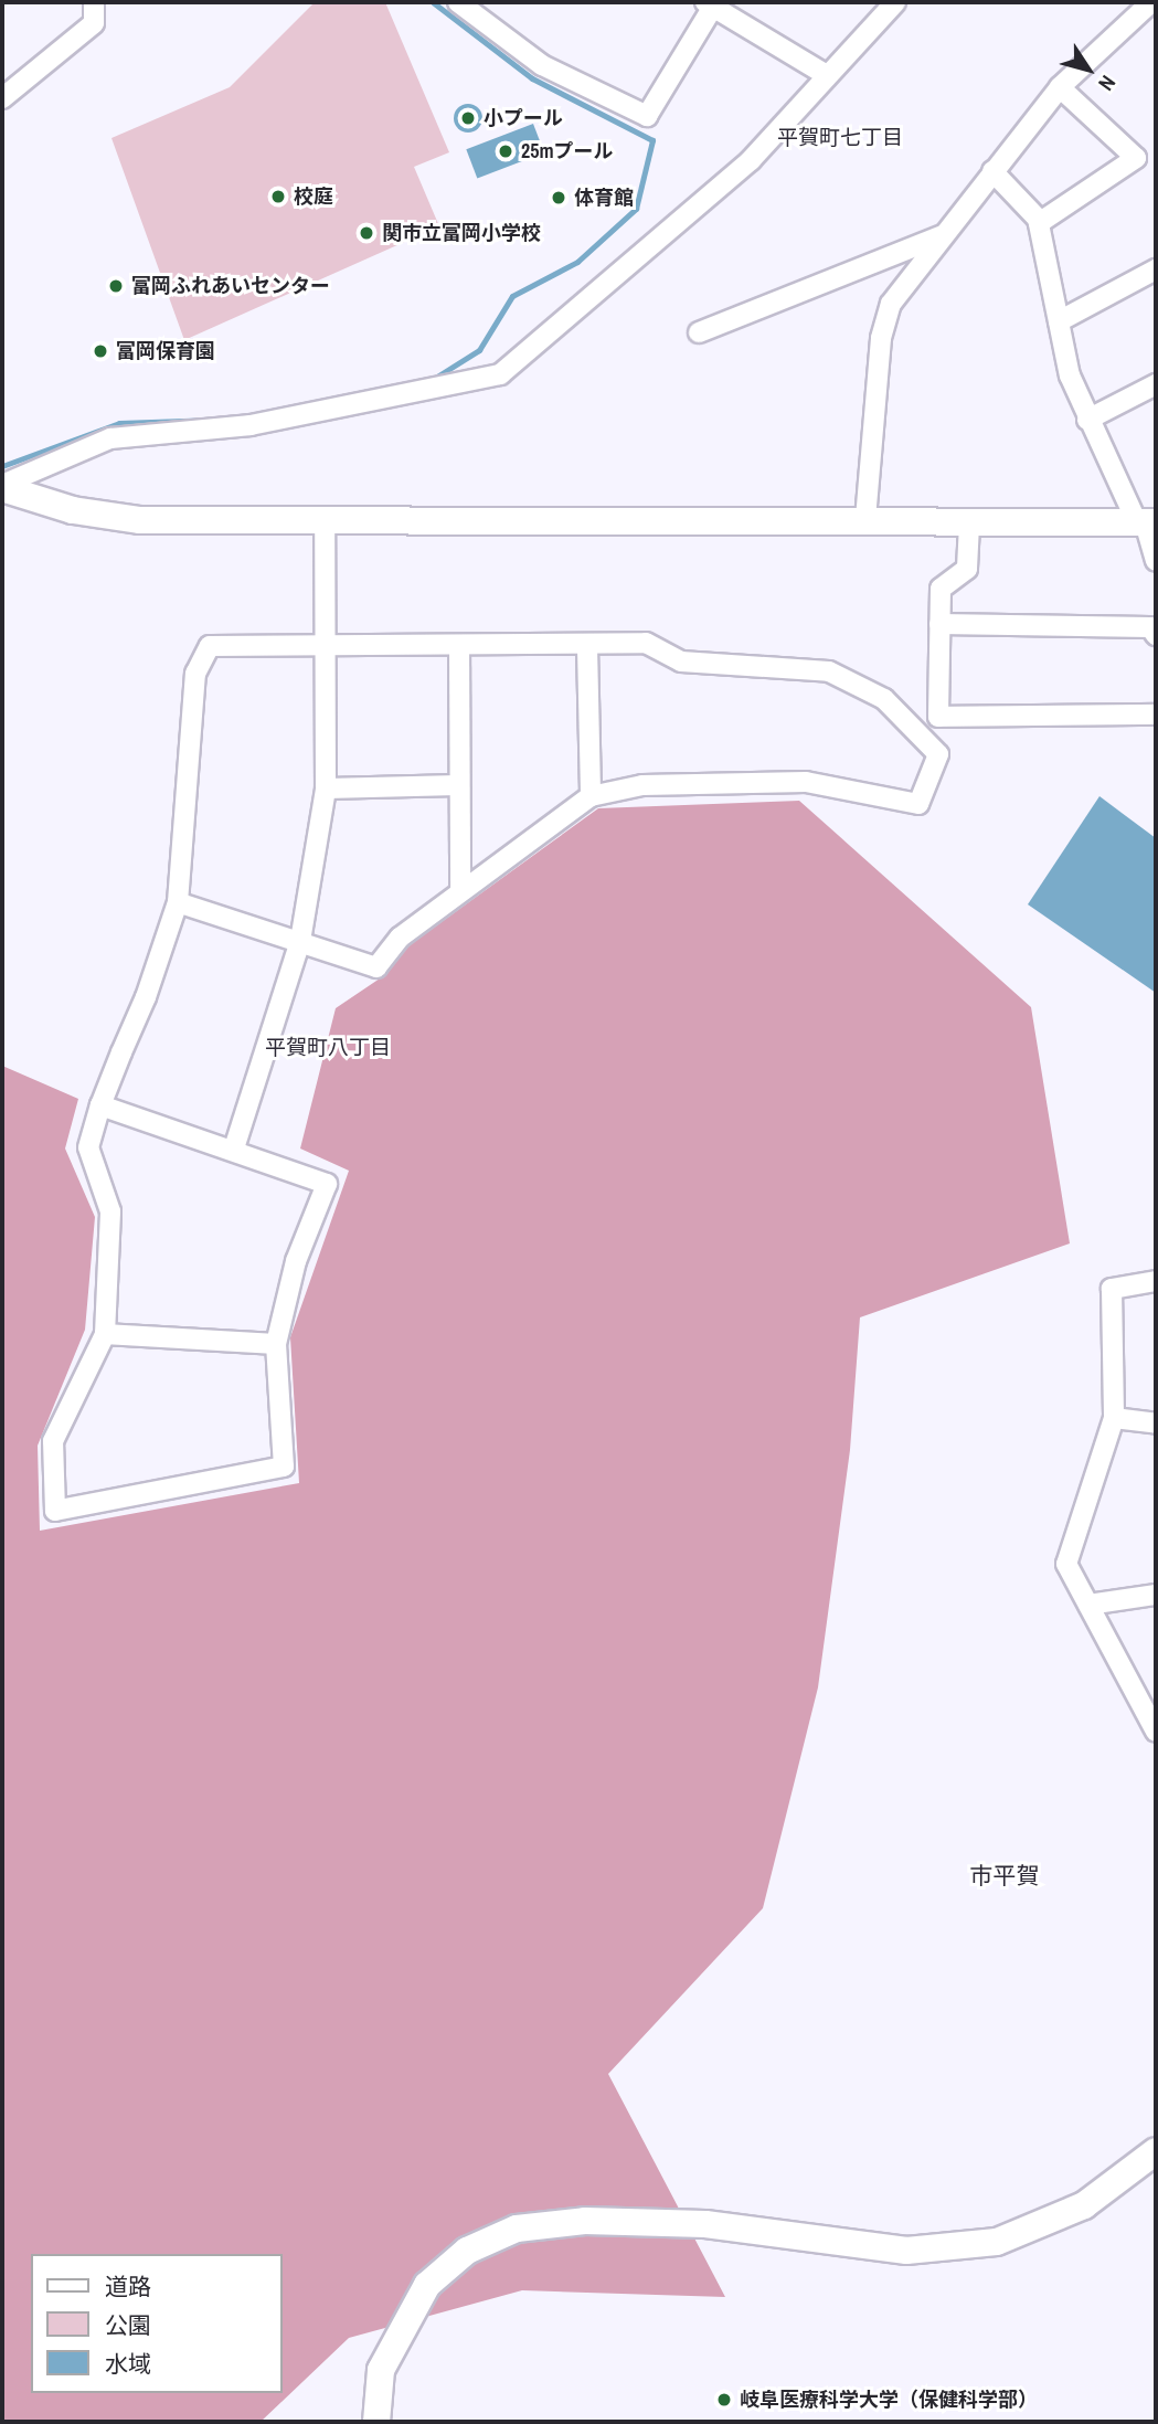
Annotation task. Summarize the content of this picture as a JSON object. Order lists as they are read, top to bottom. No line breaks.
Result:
{"districts":["平賀町七丁目","平賀町八丁目","市平賀"],"places":["小プール","25mプール","校庭","体育館","関市立富岡小学校","富岡ふれあいセンター","富岡保育園","岐阜医療科学大学（保健科学部）"],"legend":["道路","公園","水域"],"north":"bottom right"}
